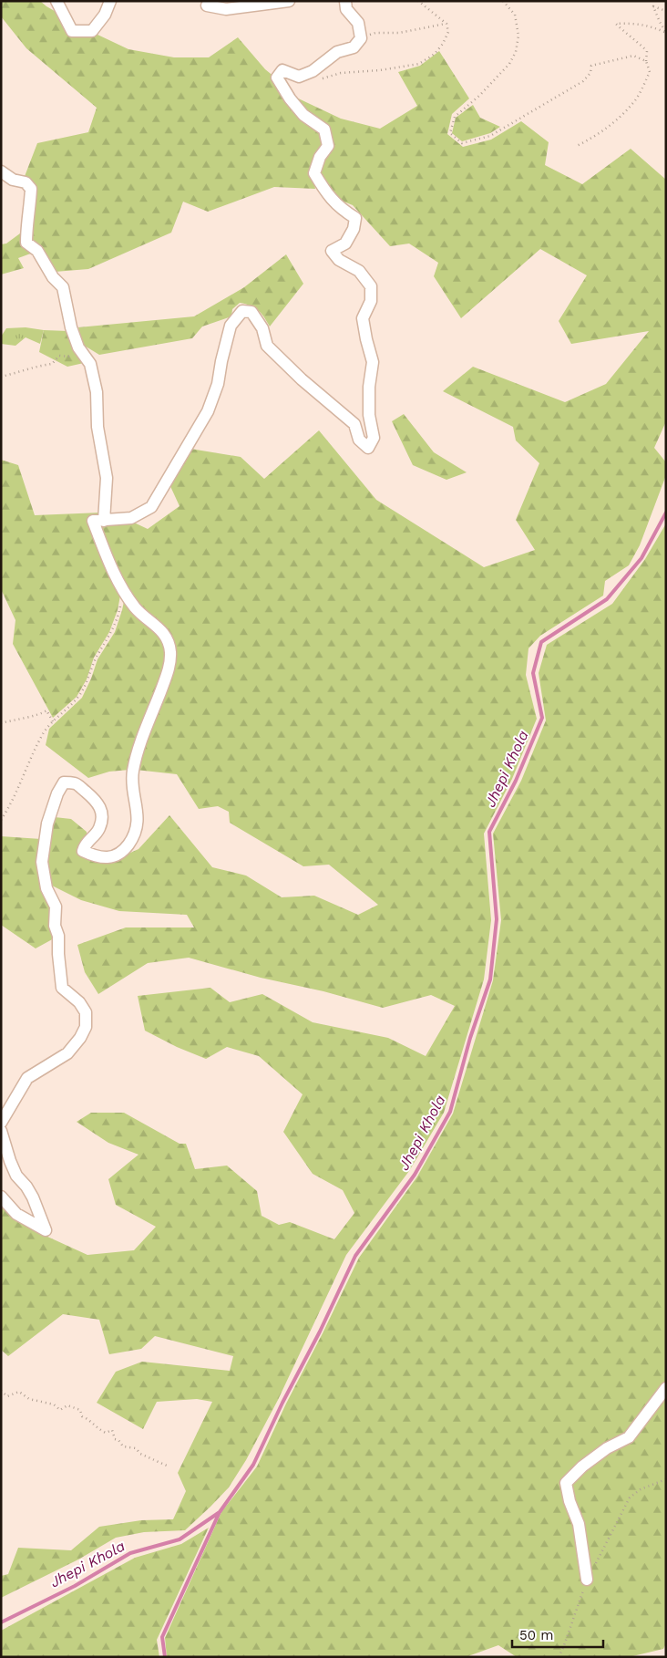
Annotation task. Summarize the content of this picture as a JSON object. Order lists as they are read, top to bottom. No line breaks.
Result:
{"water":["Jhepi Khola"],"scale_bar":"50 m"}
